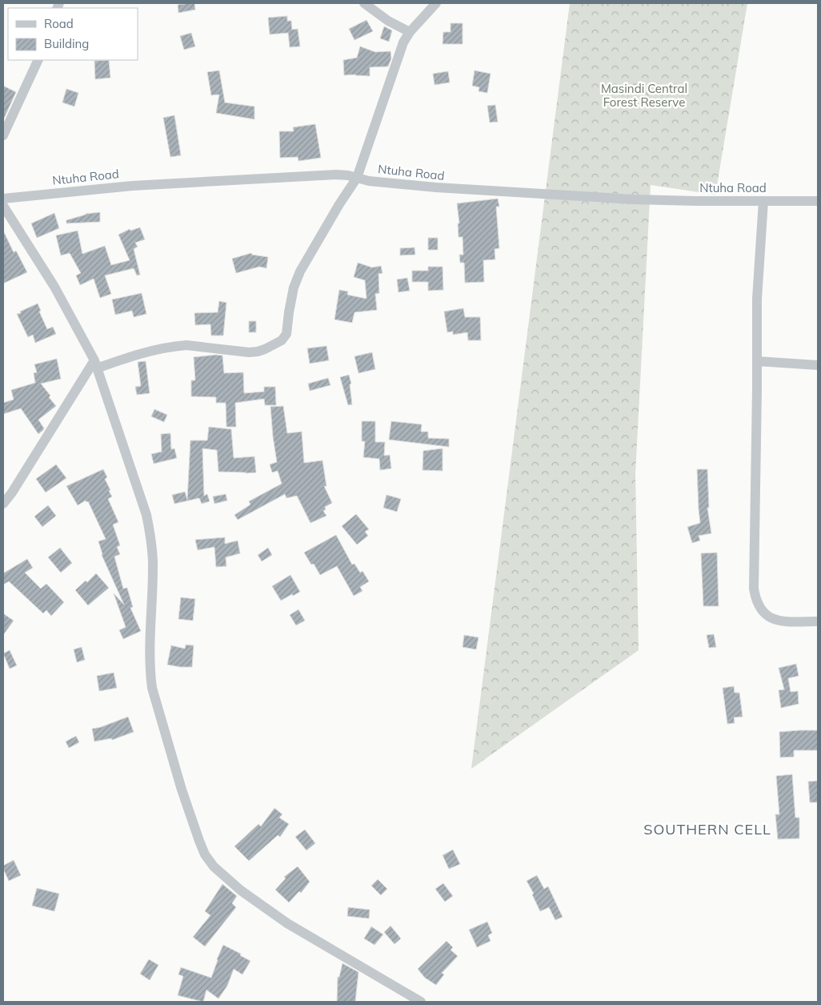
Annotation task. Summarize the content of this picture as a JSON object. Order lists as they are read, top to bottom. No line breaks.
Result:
{"streets":{"street":["Ntuha Road"]},"districts":["SOUTHERN CELL"],"parks":["Masindi Central Forest Reserve"],"legend":["Road","Building"]}
